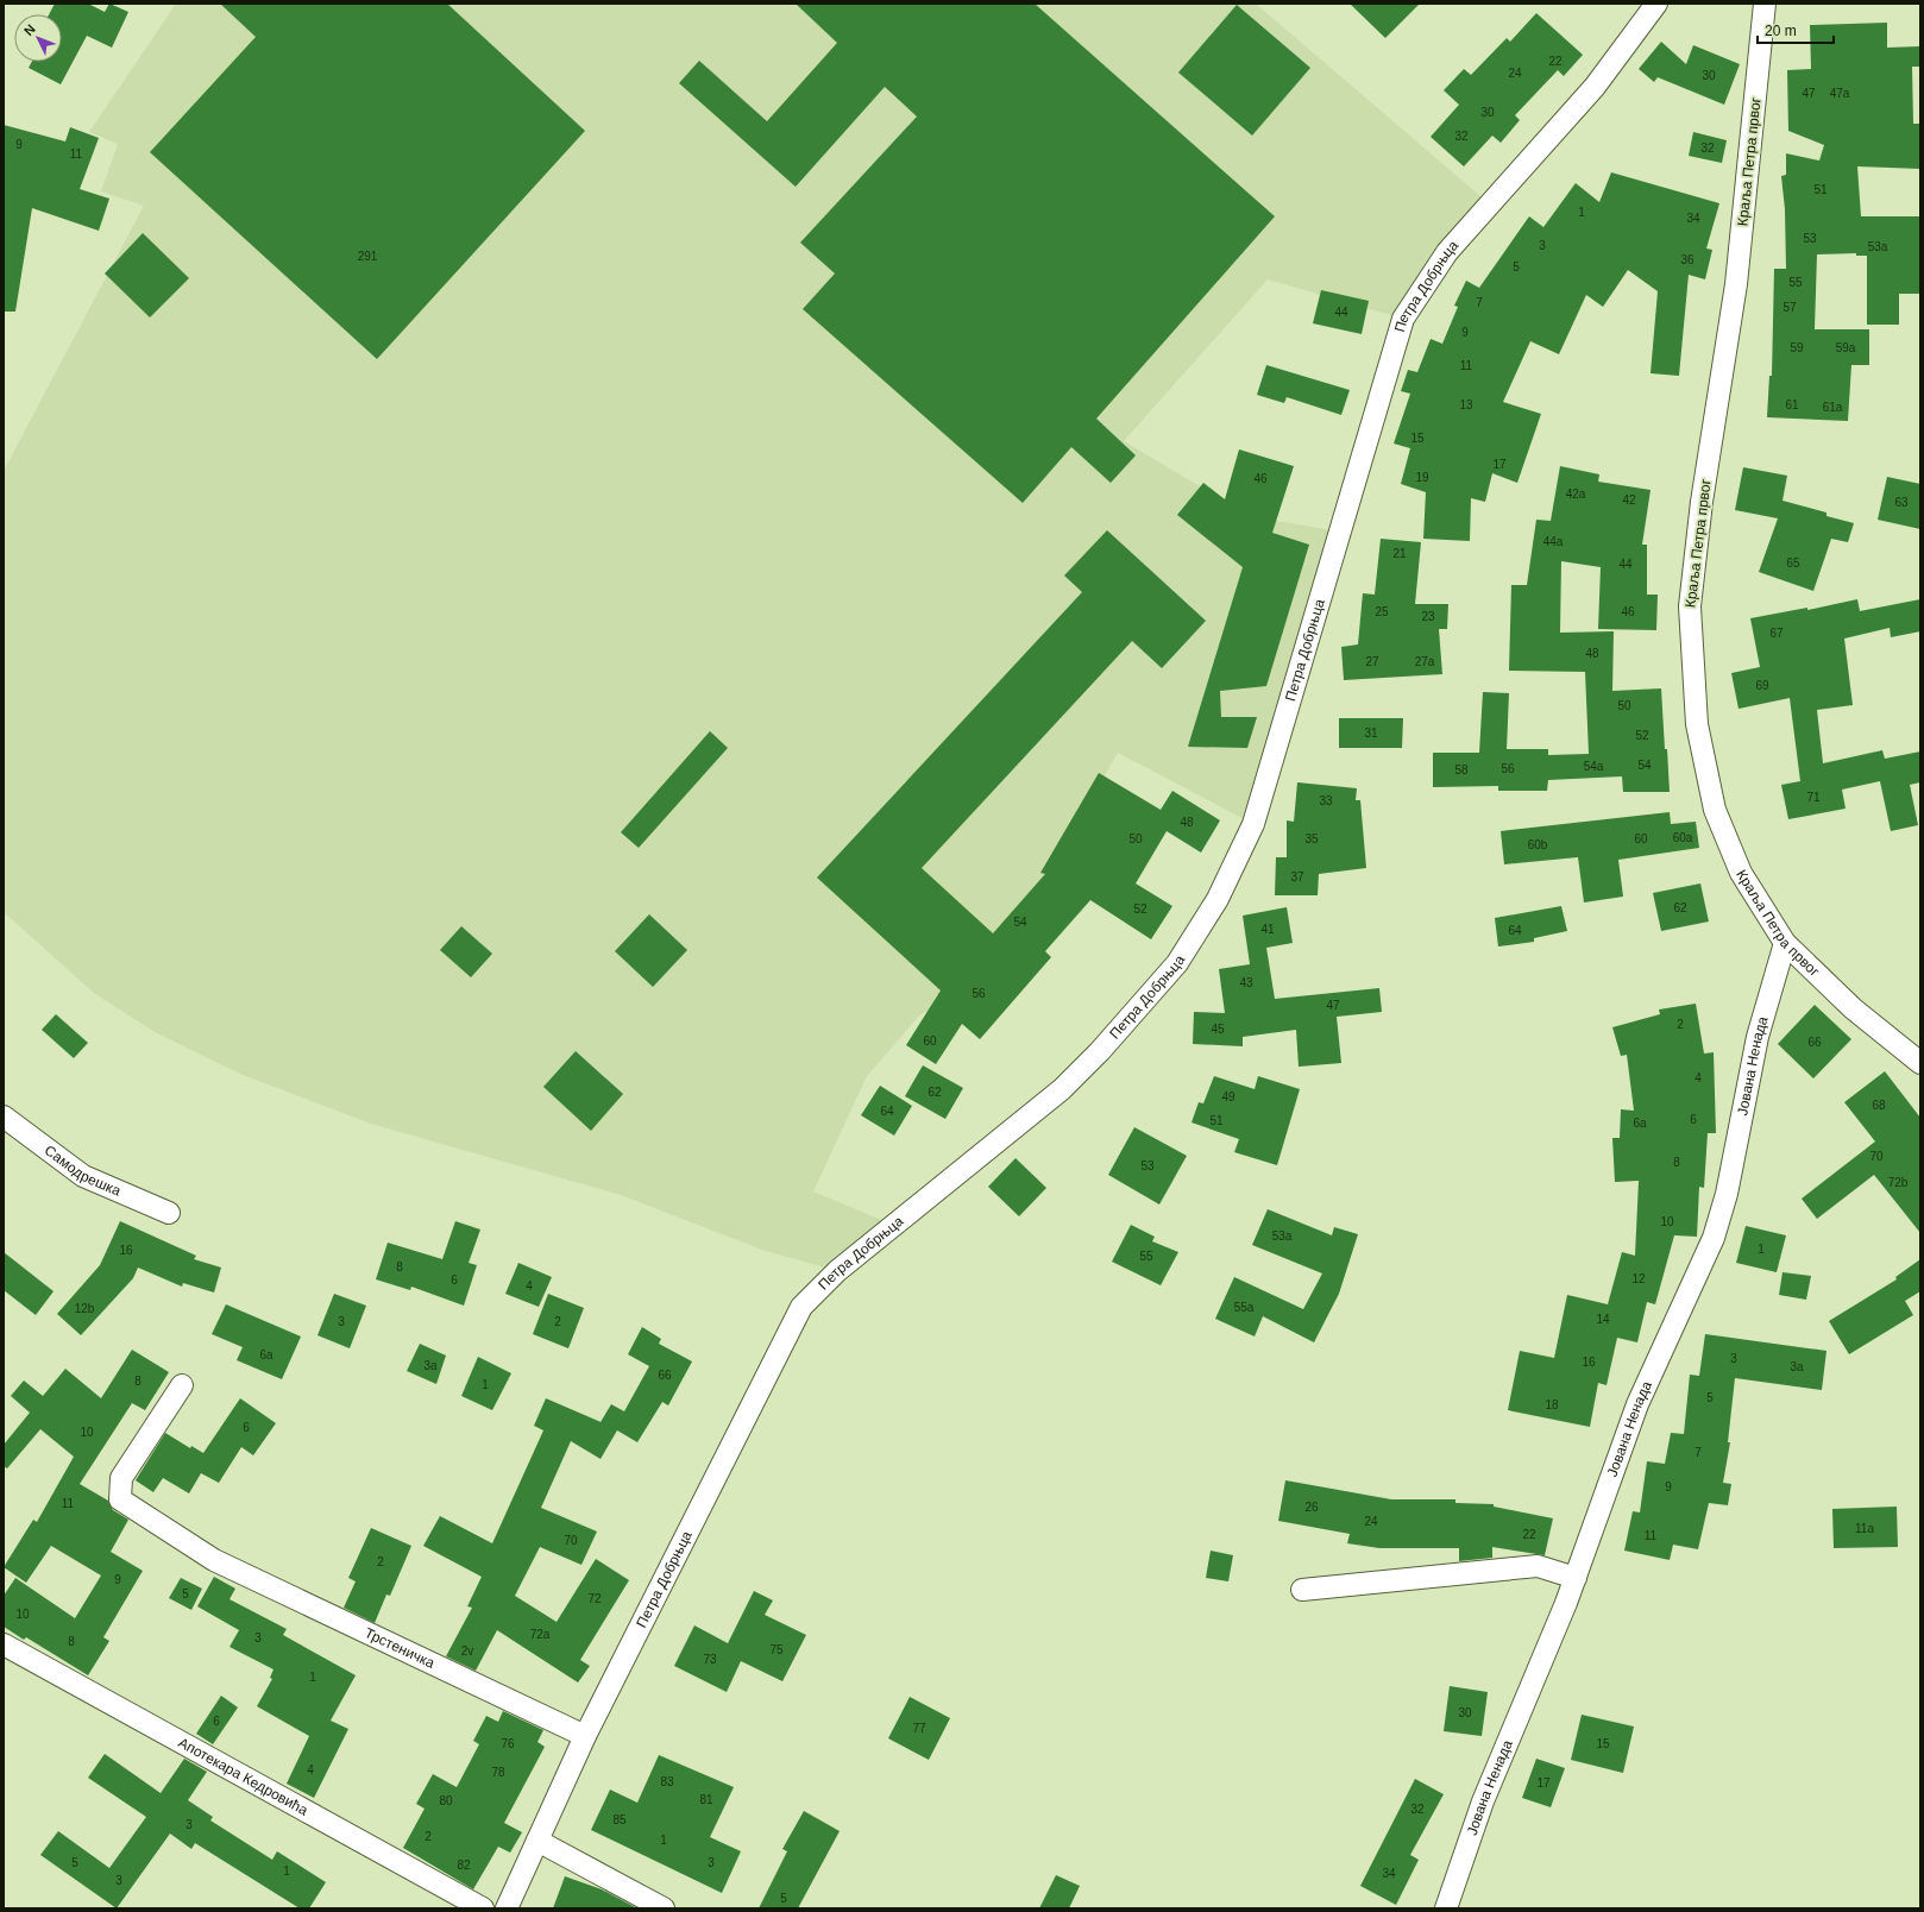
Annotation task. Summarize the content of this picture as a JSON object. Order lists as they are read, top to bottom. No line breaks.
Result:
{"streets":{"street":["Краља Петра првог","Петра Добрњца","Јована Ненада","Самодрешка","Трстеничка","Апотекара Кедровића"]},"crossings":[["Краља Петра првог","Јована Ненада"],["Петра Добрњца","Трстеничка"]],"house_numbers":["22","24","30","47","47a","30","32","9","32","11","51","1","34","53","3","53a","291","36","5","55","7","57","44","9","59","59a","11","13","61","61a","15","17","19","46","42a","42","63","44a","21","65","44","25","46","23","67","48","27","27a","69","50","31","52","54","54a","56","58","71","33","48","60a","50","35","60","60b","37","62","52","54","41","64","43","56","47","2","45","60","66","4","62","49","68","64","6","51","6a","70","8","53","72b","10","53a","1","16","55","8","12","6","4","55a","12b","14","3","2","6a","3","16","3a","3a","66","8","1","5","18","6","10","7","9","11","26","24","11a","22","11","70","2","9","5","72","10","72a","3","8","75","2v","73","1","30","6","77","76","15","4","78","83","17","81","80","32","85","3","2","1","5","3","82","1","34","3","5"],"scale_bar":"20 m","north":"top left"}
